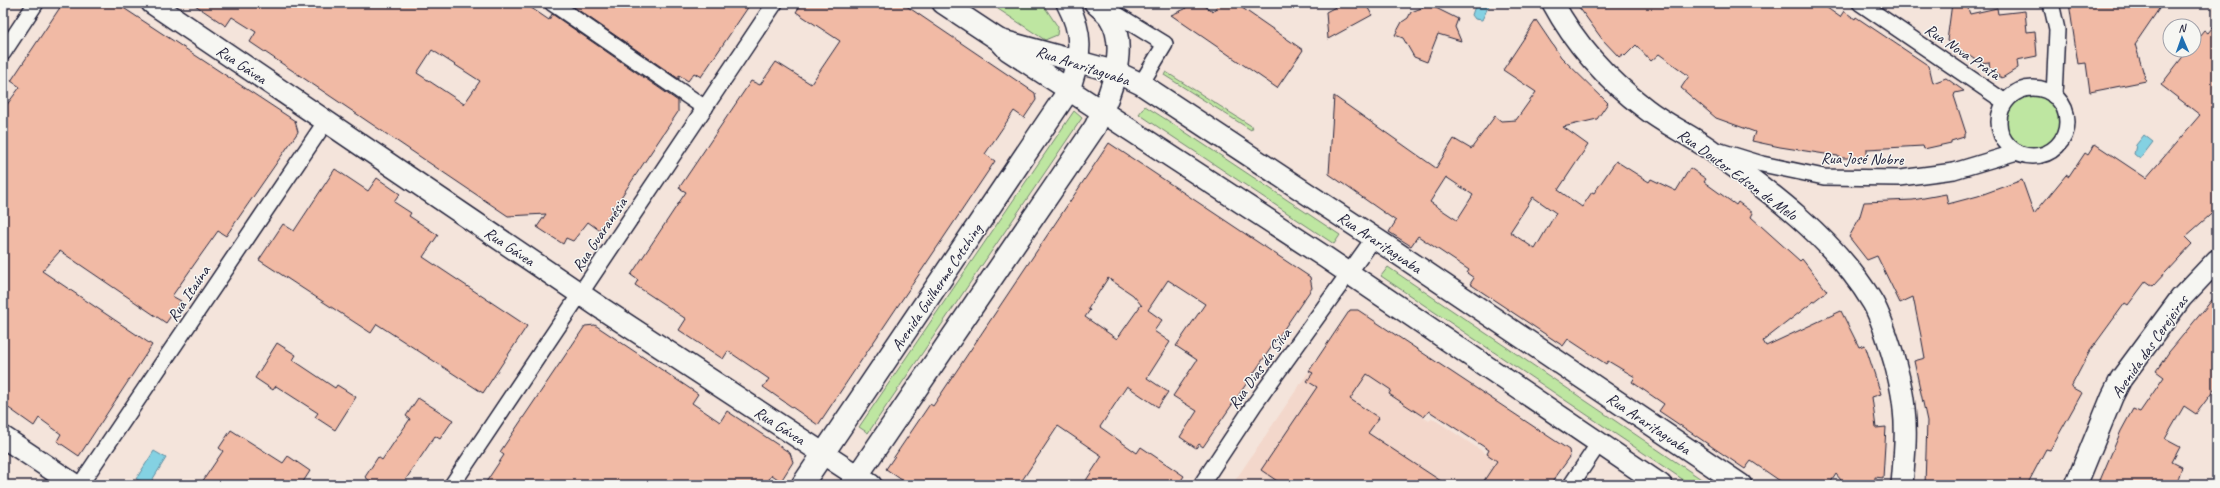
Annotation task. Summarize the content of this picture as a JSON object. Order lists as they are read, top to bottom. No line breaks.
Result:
{"streets":{"main road":["Rua Gávea","Rua Araritaguaba","Rua Doutor Edson de Melo","Avenida Guilherme Cotching","Avenida das Cerejeiras"],"street":["Rua Nova Prata","Rua José Nobre","Rua Guaranésia","Rua Itaúna","Rua Dias da Silva"]},"crossings":[["Rua Nova Prata","Rua José Nobre"],["Rua Gávea","Rua Guaranésia"],["Rua Gávea","Avenida Guilherme Cotching"],["Rua Gávea","Rua Itaúna"],["Rua Araritaguaba","Avenida Guilherme Cotching"],["Rua Araritaguaba","Rua Dias da Silva"],["Rua José Nobre","Rua Doutor Edson de Melo"]],"north":"top"}
